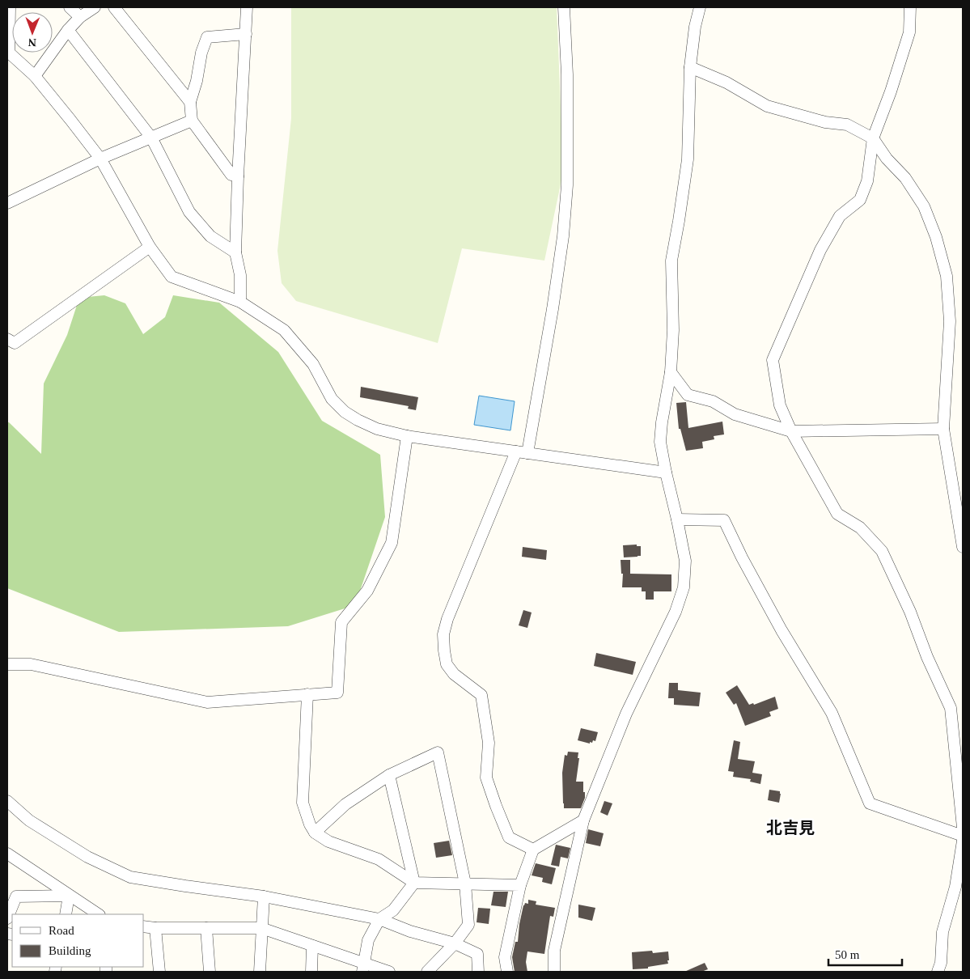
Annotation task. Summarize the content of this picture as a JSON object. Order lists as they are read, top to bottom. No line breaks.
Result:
{"districts":["北吉見"],"legend":["Road","Building"],"scale_bar":"50 m","north":"bottom"}
